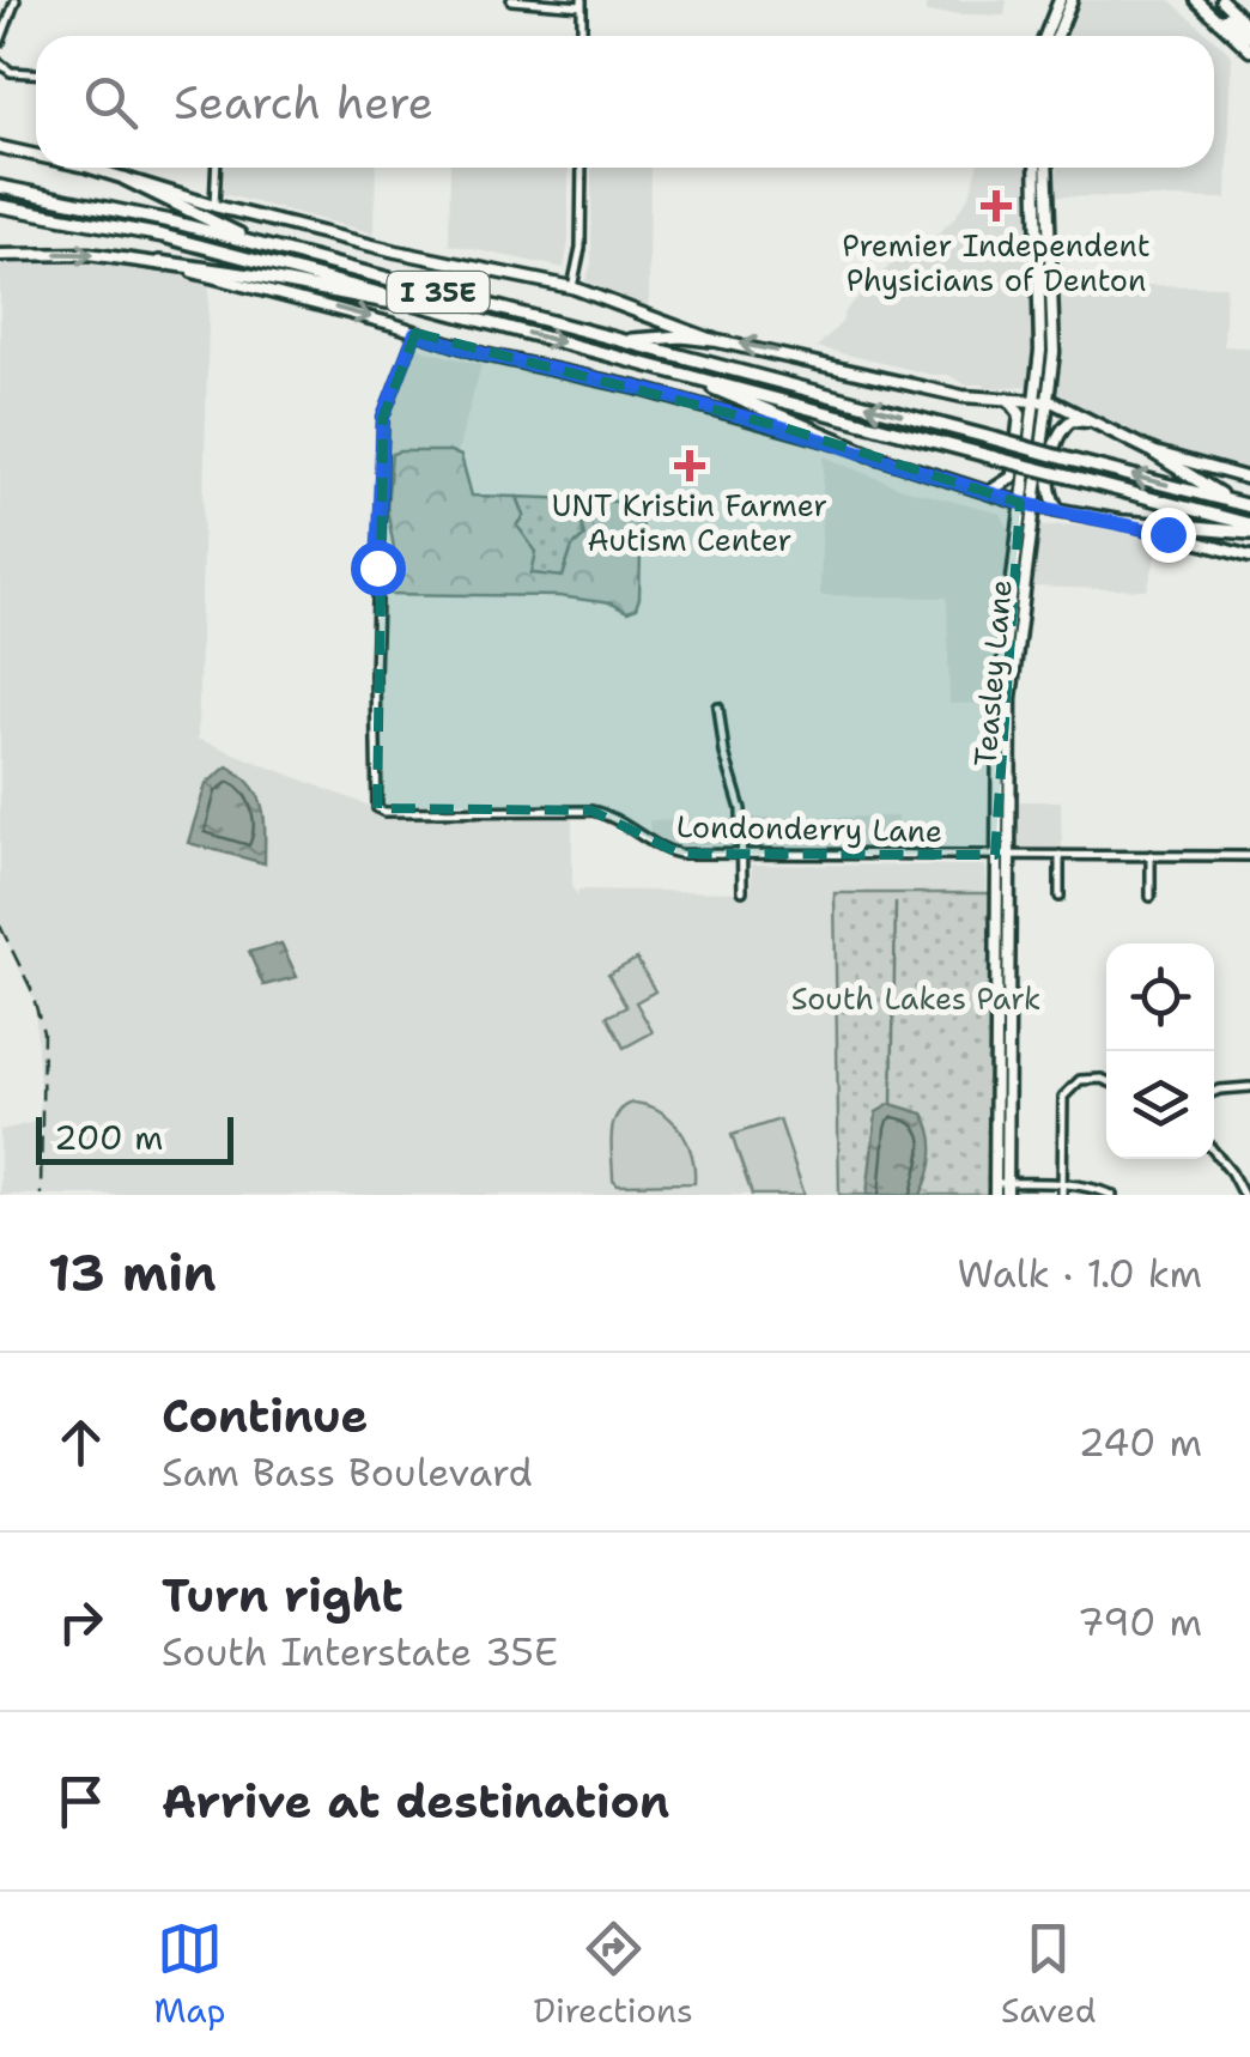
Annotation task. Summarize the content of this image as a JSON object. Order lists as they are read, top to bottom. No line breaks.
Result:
{"streets":{"highway":["I 35E"],"main road":["Teasley Lane"],"street":["Londonderry Lane"]},"crossings":[["Teasley Lane","Londonderry Lane"]],"parks":["South Lakes Park"],"places":{"health":["Premier Independent Physicians of Denton","UNT Kristin Farmer Autism Center"]},"scale_bar":"200 m","page":{"search":"Search here","scale":"200 m","heading":["13 min","Walk · 1.0 km"],"list":[["Continue","Sam Bass Boulevard","240 m"],["Turn right","South Interstate 35E","790 m"],"Arrive at destination"],"nav":["Map","Directions","Saved"]}}
